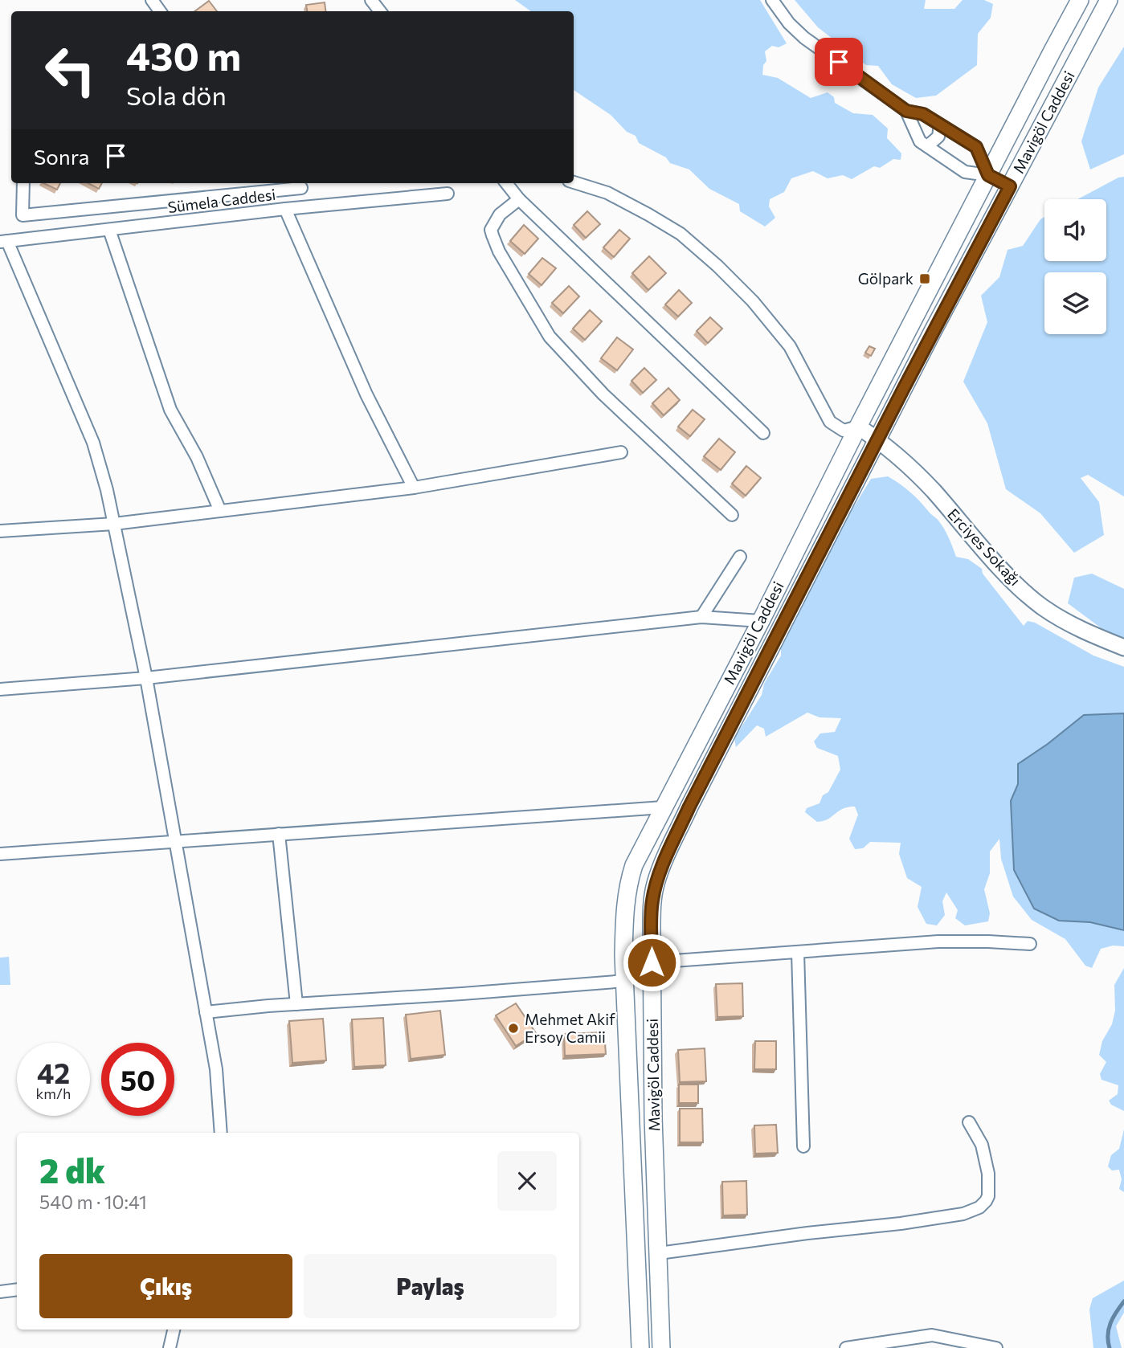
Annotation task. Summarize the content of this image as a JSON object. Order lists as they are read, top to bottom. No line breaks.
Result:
{"streets":{"main road":["Mavigöl Caddesi"],"street":["Sümela Caddesi","Erciyes Sokağı"]},"crossings":[["Mavigöl Caddesi","Erciyes Sokağı"]],"places":{"transit":["Gölpark"],"other":["Mehmet Akif Ersoy Camii"]},"page":{"turn":["430 m","Sola dön"],"then":"Sonra","speed":"42 km/h","limit":"50","heading":["2 dk","540 m · 10:41"],"buttons":["Çıkış","Paylaş"]}}
